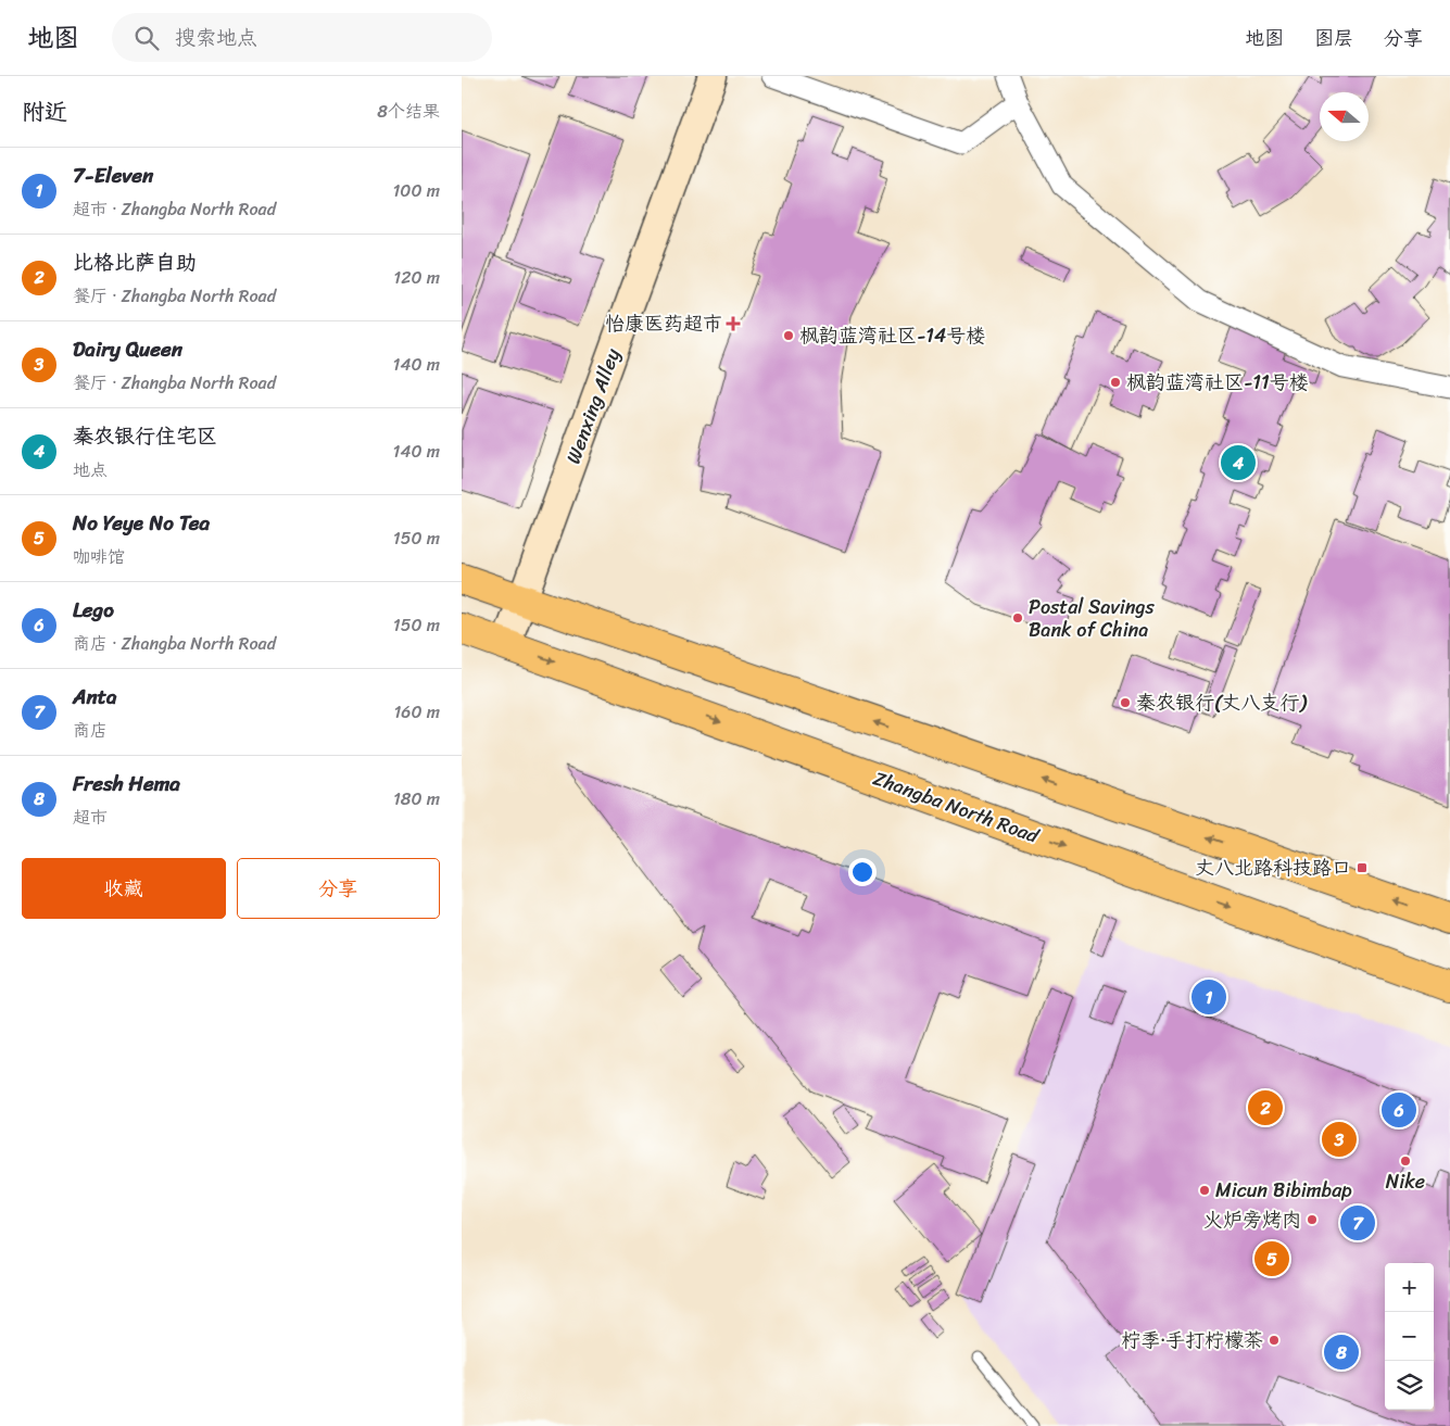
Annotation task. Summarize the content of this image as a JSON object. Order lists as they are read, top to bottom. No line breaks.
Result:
{"streets":{"main road":["Zhangba North Road"],"street":["Wenxing Alley"]},"crossings":[["Wenxing Alley","Zhangba North Road"]],"places":{"health":["怡康医药超市"],"other":["枫韵蓝湾社区-14号楼","枫韵蓝湾社区-11号楼","Postal Savings Bank of China","秦农银行(丈八支行)","Nike","Micun Bibimbap","火炉旁烤肉","柠季·手打柠檬茶"],"transit":["丈八北路科技路口"]},"north":"left","page":{"header":"地图","search":"搜索地点","nav":["地图","图层","分享"],"heading":["附近","8个结果"],"list":[{"mark":"1","name":"7-Eleven","note":"超市 · Zhangba North Road","value":"100 m"},{"mark":"2","name":"比格比萨自助","note":"餐厅 · Zhangba North Road","value":"120 m"},{"mark":"3","name":"Dairy Queen","note":"餐厅 · Zhangba North Road","value":"140 m"},{"mark":"4","name":"秦农银行住宅区","note":"地点","value":"140 m"},{"mark":"5","name":"No Yeye No Tea","note":"咖啡馆","value":"150 m"},{"mark":"6","name":"Lego","note":"商店 · Zhangba North Road","value":"150 m"},{"mark":"7","name":"Anta","note":"商店","value":"160 m"},{"mark":"8","name":"Fresh Hema","note":"超市","value":"180 m"}],"pins":["4","1","2","6","3","7","5","8"],"buttons":["收藏","分享"],"map_buttons":["+","−"]}}
